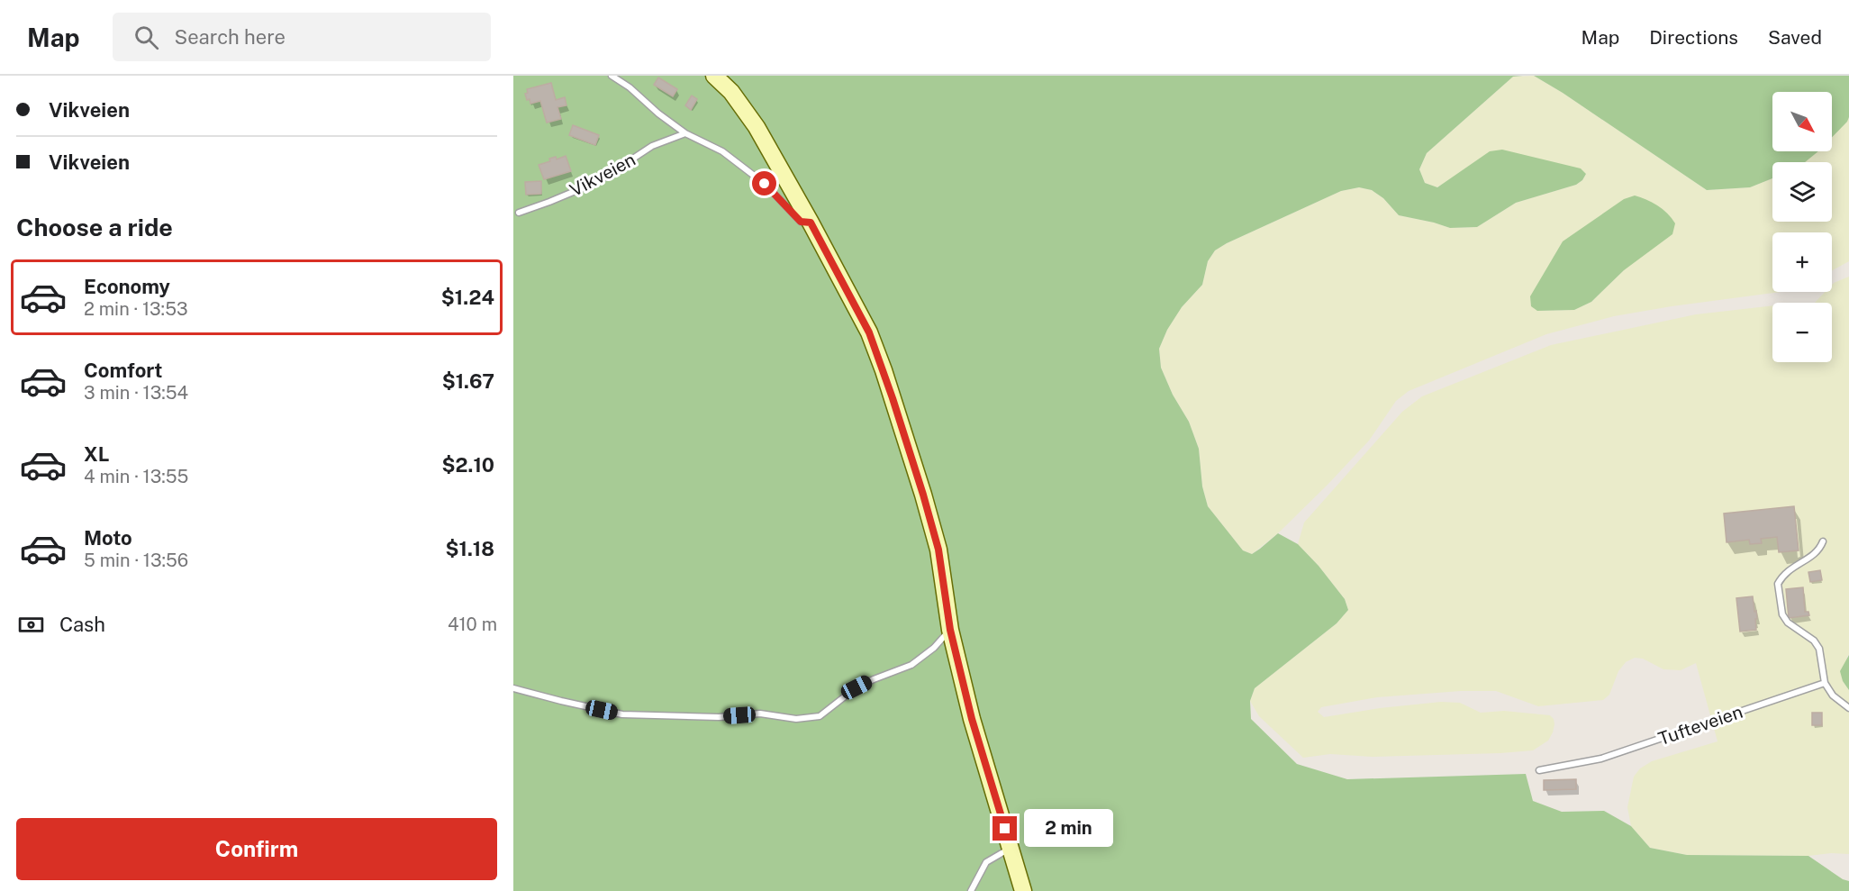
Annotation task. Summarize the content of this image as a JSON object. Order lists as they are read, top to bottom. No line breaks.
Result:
{"streets":{"lane":["Vikveien","Tufteveien"]},"north":"bottom right","page":{"header":"Map","search":"Search here","nav":["Map","Directions","Saved"],"banner":["Vikveien","Vikveien"],"map_buttons":["+","−"],"heading":"Choose a ride","list":[{"name":"Economy","note":"2 min · 13:53","value":"$1.24"},{"name":"Comfort","note":"3 min · 13:54","value":"$1.67"},{"name":"XL","note":"4 min · 13:55","value":"$2.10"},{"name":"Moto","note":"5 min · 13:56","value":"$1.18"}],"pay":["Cash","410 m"],"buttons":"Confirm","bubble":"2 min"}}
